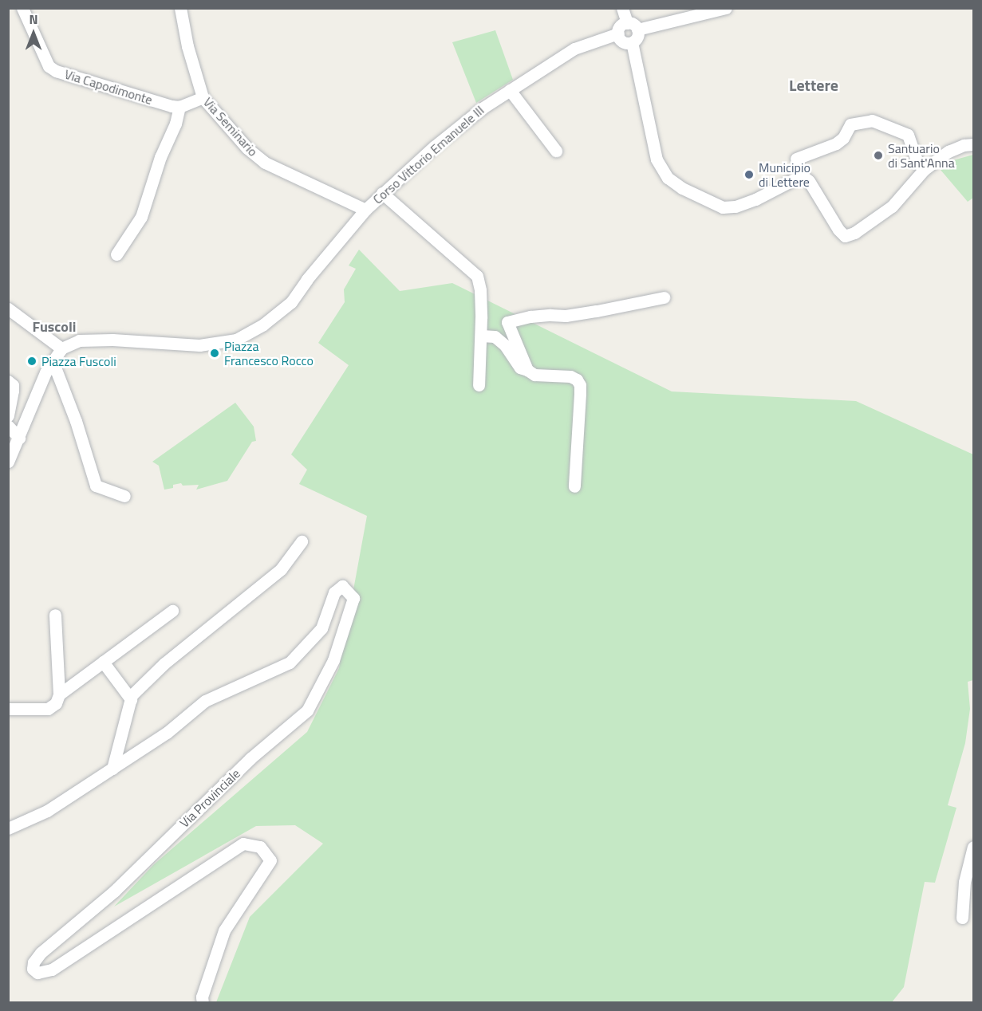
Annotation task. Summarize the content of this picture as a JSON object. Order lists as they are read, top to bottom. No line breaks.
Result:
{"streets":{"street":["Via Capodimonte","Via Seminario","Corso Vittorio Emanuele III","Via Provinciale"]},"crossings":[["Via Seminario","Corso Vittorio Emanuele III"]],"districts":["Lettere","Fuscoli"],"places":["Santuario di Sant'Anna","Municipio di Lettere","Piazza Francesco Rocco","Piazza Fuscoli"],"north":"top"}
